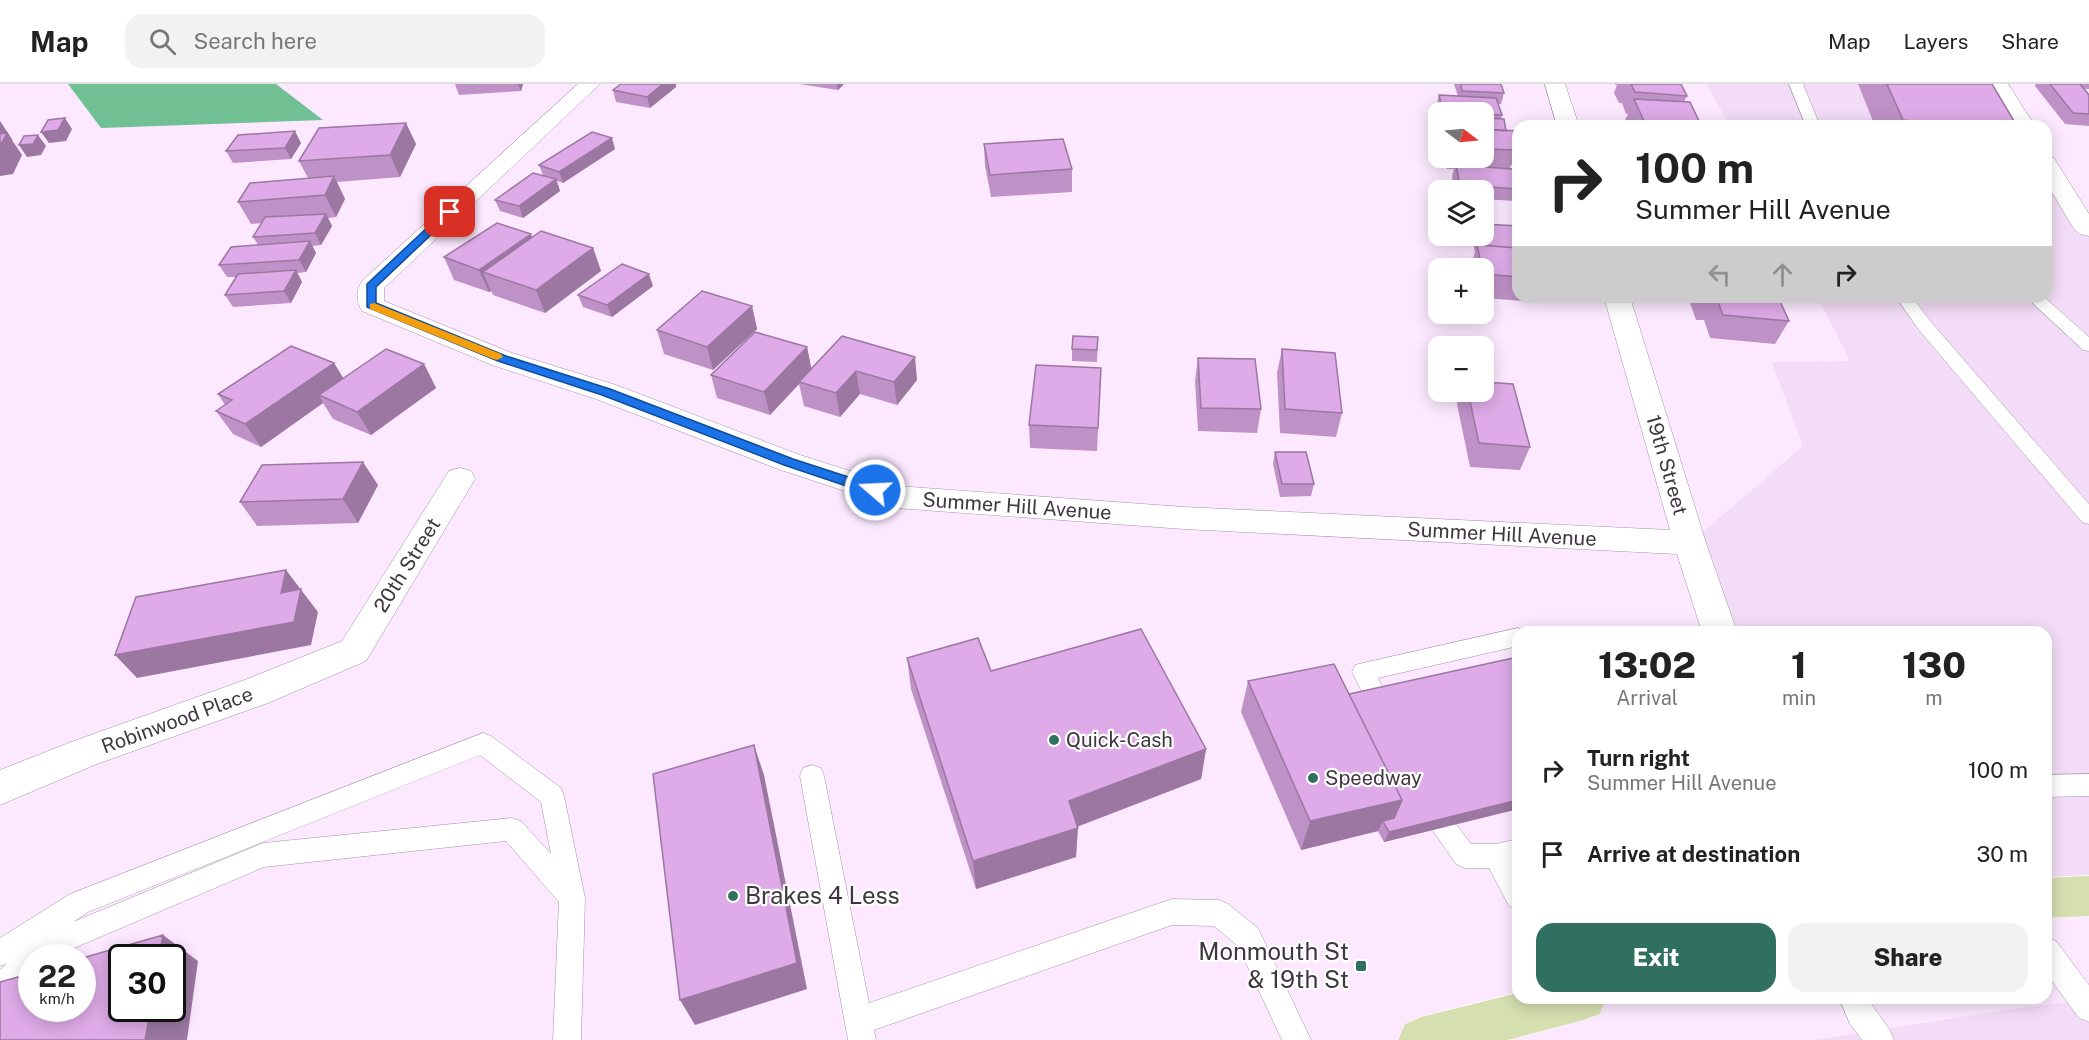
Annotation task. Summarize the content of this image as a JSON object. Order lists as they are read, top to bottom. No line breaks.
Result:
{"streets":{"street":["19th Street","Summer Hill Avenue","20th Street","Robinwood Place"]},"crossings":[["19th Street","Summer Hill Avenue"],["20th Street","Robinwood Place"]],"places":{"other":["Quick-Cash","Speedway","Brakes 4 Less"],"transit":["Monmouth St & 19th St"]},"north":"right","page":{"header":"Map","search":"Search here","nav":["Map","Layers","Share"],"map_buttons":["+","−"],"turn":["100 m","Summer Hill Avenue"],"eta":["13:02","Arrival","1","min","130","m"],"list":[{"name":"Turn right","note":"Summer Hill Avenue","value":"100 m"},{"name":"Arrive at destination","value":"30 m"}],"buttons":["Exit","Share"],"speed":"22 km/h","limit":"30"}}
